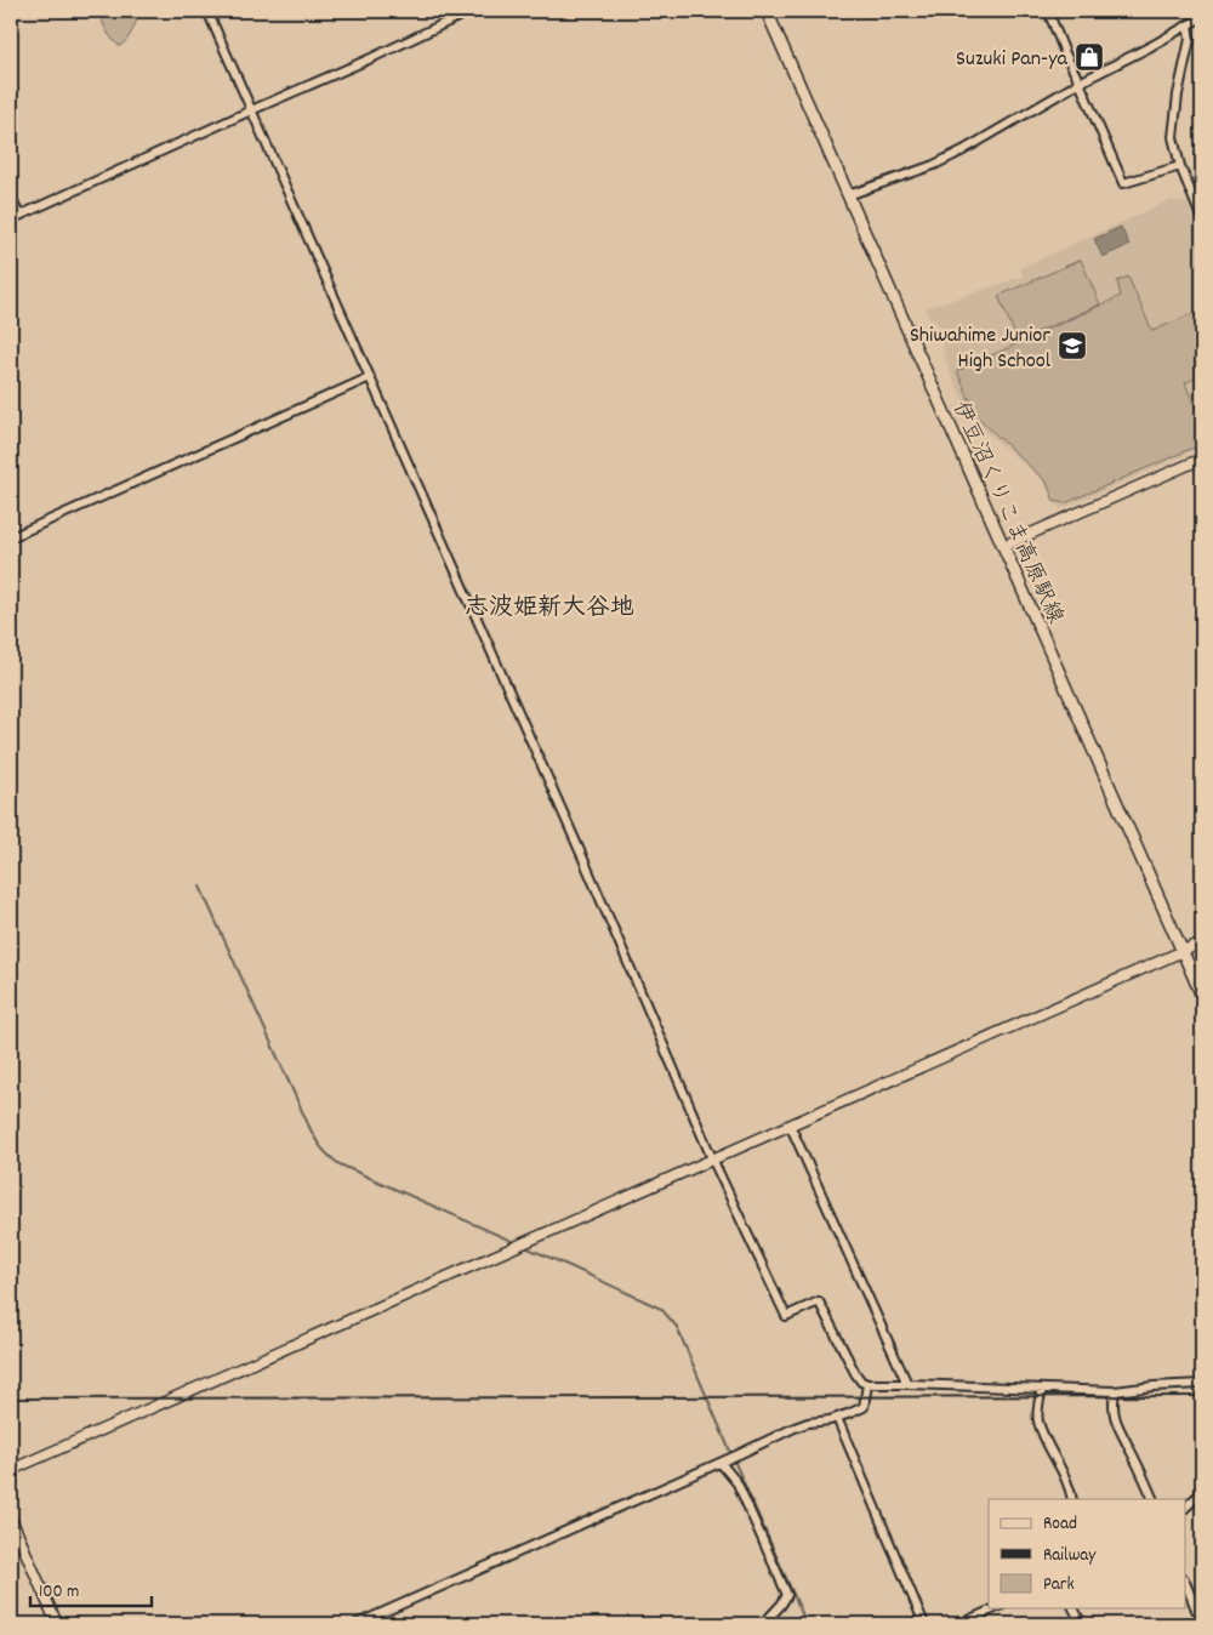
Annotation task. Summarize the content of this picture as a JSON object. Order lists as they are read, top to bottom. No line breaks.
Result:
{"streets":{"main road":["伊豆沼くりこま高原駅線"]},"districts":["志波姫新大谷地"],"places":{"shop":["Suzuki Pan-ya"],"school or university":["Shiwahime Junior High School"]},"legend":["Road","Railway","Park"],"scale_bar":"100 m"}
